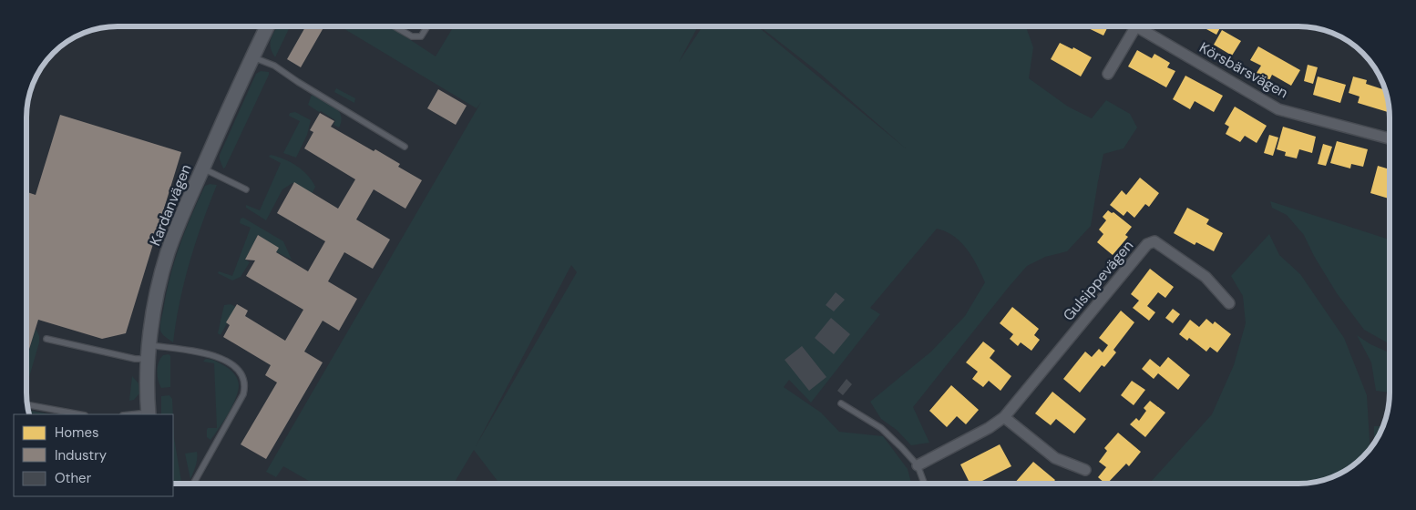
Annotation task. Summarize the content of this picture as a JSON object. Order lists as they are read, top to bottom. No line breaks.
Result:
{"streets":{"street":["Körsbärsvägen","Kardanvägen","Gulsippevägen"]},"legend":["Homes","Industry","Other"]}
